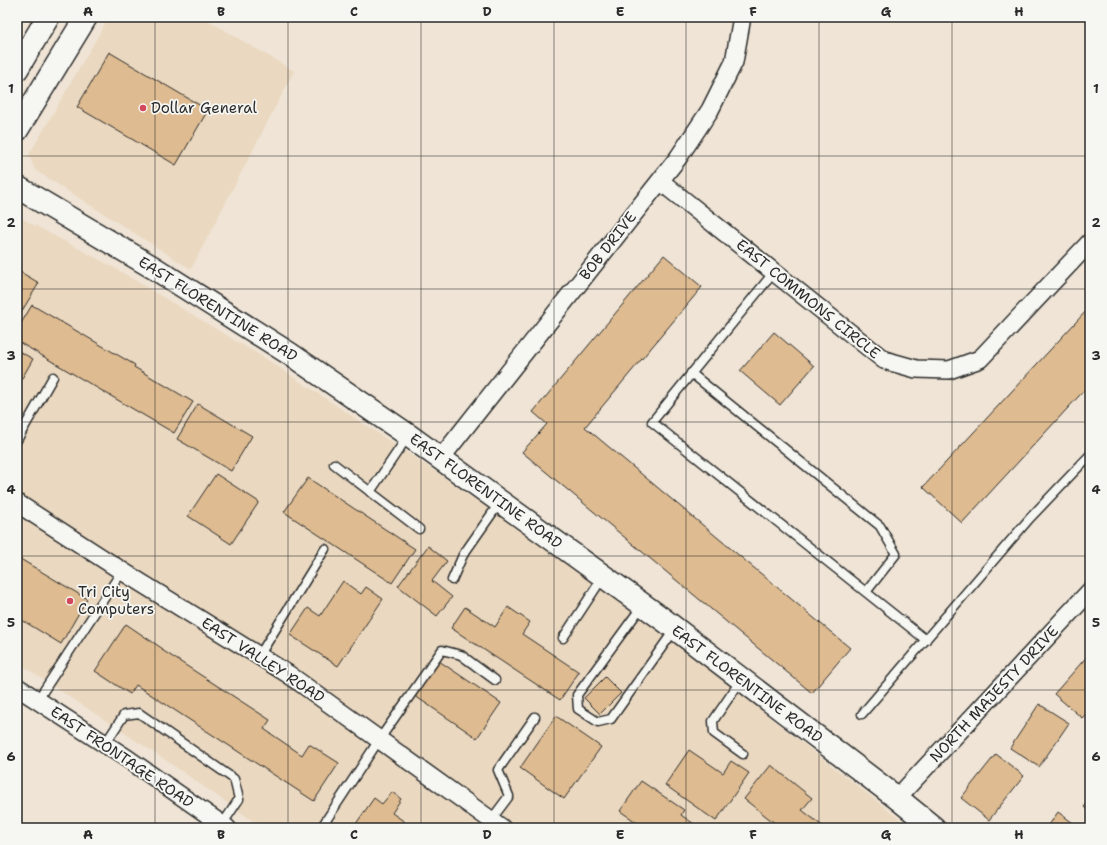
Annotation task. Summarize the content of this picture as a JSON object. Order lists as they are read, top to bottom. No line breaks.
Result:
{"streets":{"street":["BOB DRIVE","EAST COMMONS CIRCLE","EAST FLORENTINE ROAD","EAST VALLEY ROAD","NORTH MAJESTY DRIVE","EAST FRONTAGE ROAD"]},"crossings":[["BOB DRIVE","EAST COMMONS CIRCLE"],["BOB DRIVE","EAST FLORENTINE ROAD"],["EAST FLORENTINE ROAD","NORTH MAJESTY DRIVE"]],"places":["Dollar General","Tri City Computers"],"grid":{"columns":["A","B","C","D","E","F","G","H"],"rows":["1","2","3","4","5","6"]}}
